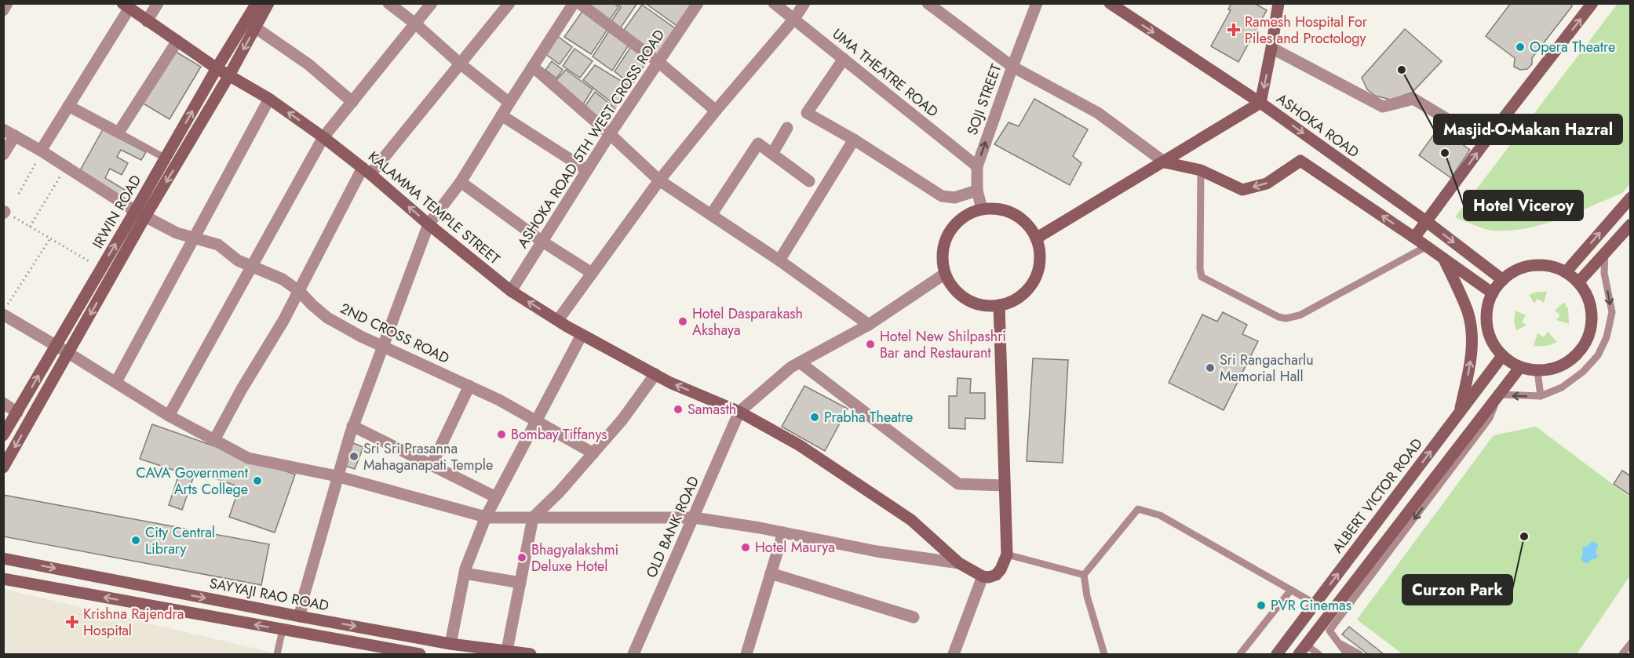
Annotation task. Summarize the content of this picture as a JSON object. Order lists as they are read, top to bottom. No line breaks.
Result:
{"streets":{"main road":["ASHOKA ROAD","KALAMMA TEMPLE STREET","IRWIN ROAD","ALBERT VICTOR ROAD","SAYYAJI RAO ROAD"],"street":["UMA THEATRE ROAD","SOJI STREET","ASHOKA ROAD 5TH WEST CROSS ROAD","2ND CROSS ROAD","OLD BANK ROAD"]},"crossings":[["UMA THEATRE ROAD","SOJI STREET"],["ASHOKA ROAD","ALBERT VICTOR ROAD"],["ASHOKA ROAD 5TH WEST CROSS ROAD","KALAMMA TEMPLE STREET"],["KALAMMA TEMPLE STREET","IRWIN ROAD"],["KALAMMA TEMPLE STREET","OLD BANK ROAD"],["IRWIN ROAD","2ND CROSS ROAD"]],"one_way":["SOJI STREET","ASHOKA ROAD"],"places":{"health":["Ramesh Hospital For Piles and Proctology","Krishna Rajendra Hospital"],"other":["Opera Theatre","Masjid-O-Makan Hazral","Hotel Viceroy","Hotel Dasparakash Akshaya","Hotel New Shilpashri Bar and Restaurant","Sri Rangacharlu Memorial Hall","Samasth","Prabha Theatre","Bombay Tiffanys","Sri Sri Prasanna Mahaganapati Temple","CAVA Government Arts College","Curzon Park","City Central Library","Hotel Maurya","Bhagyalakshmi Deluxe Hotel","PVR Cinemas"]}}
